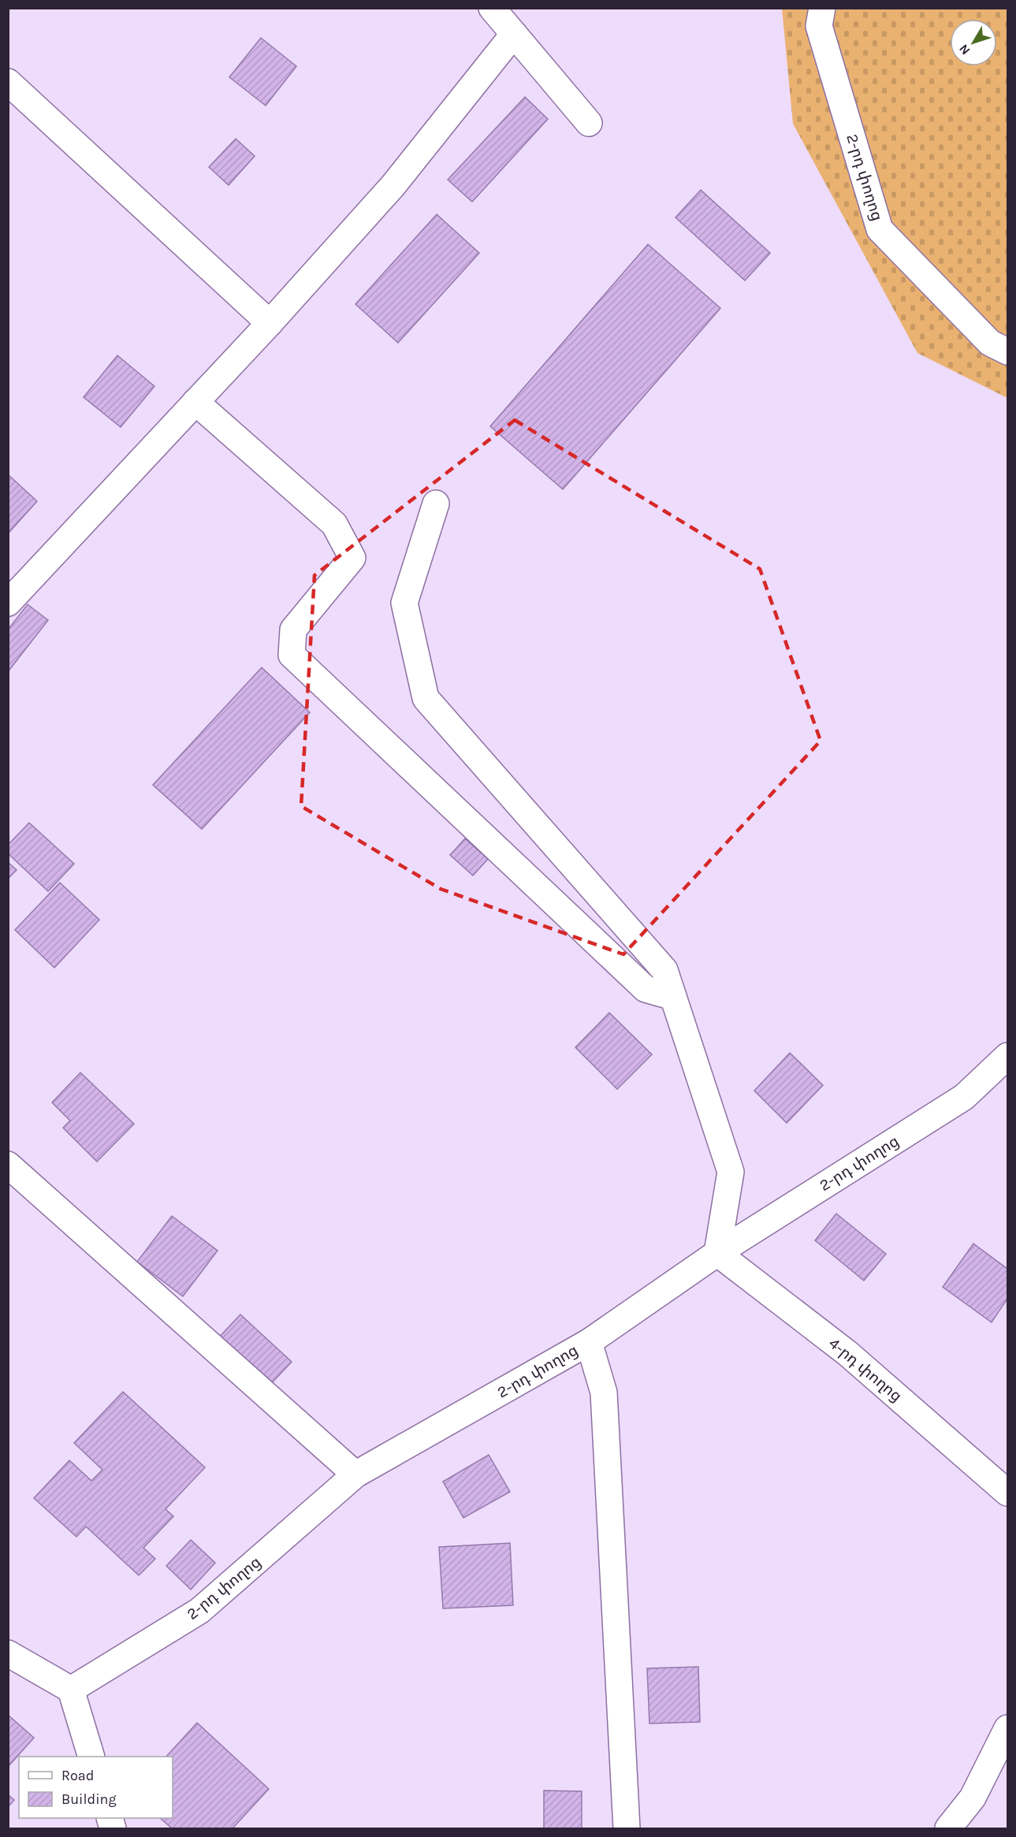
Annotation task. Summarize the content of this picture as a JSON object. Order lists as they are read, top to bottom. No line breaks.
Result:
{"streets":{"street":["2-րդ փողոց","4-րդ փողոց"]},"crossings":[["2-րդ փողոց","4-րդ փողոց"]],"legend":["Road","Building"],"north":"bottom left"}
